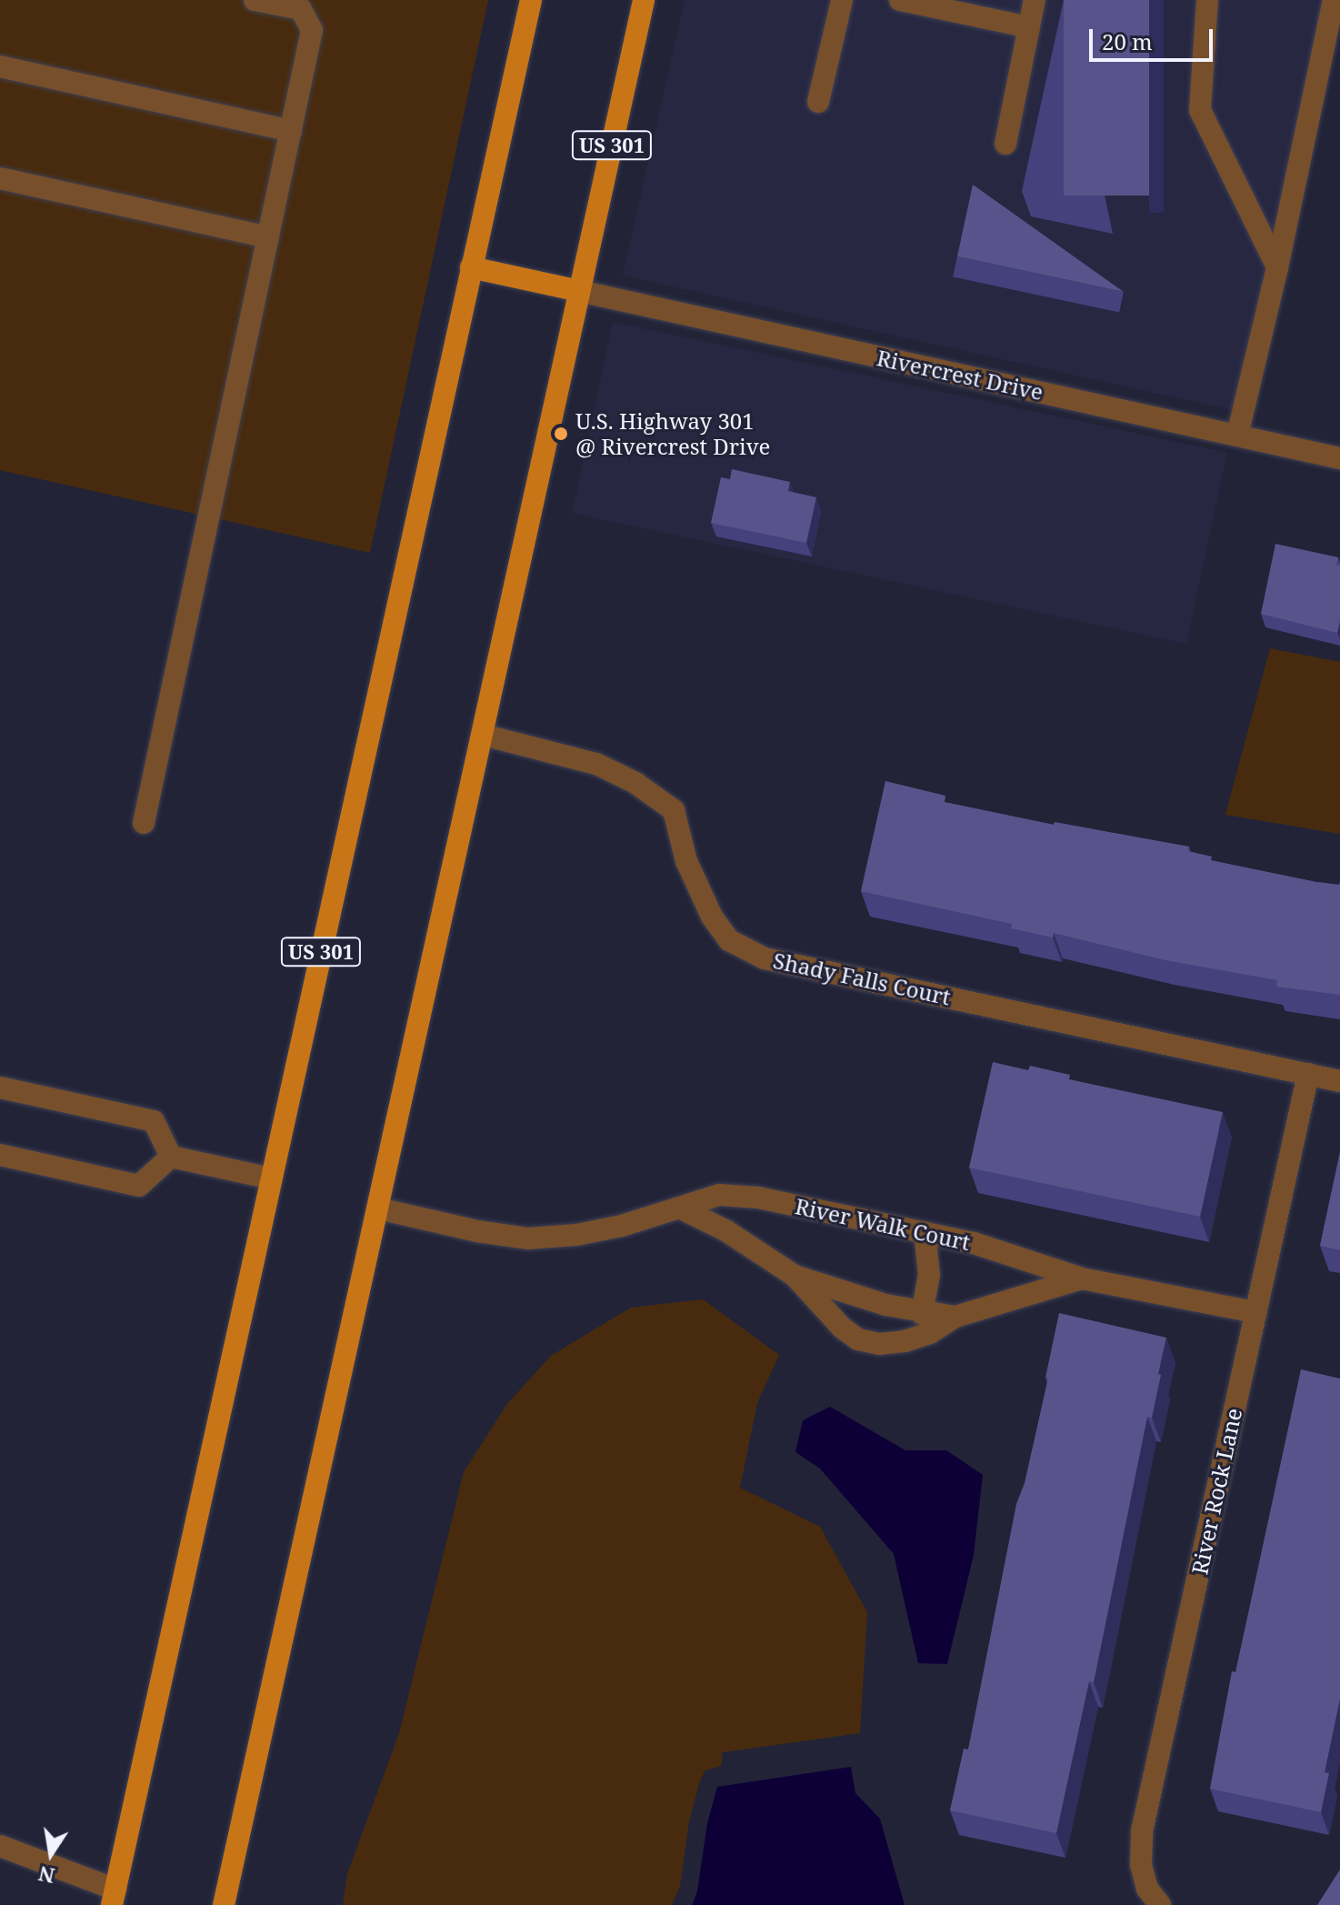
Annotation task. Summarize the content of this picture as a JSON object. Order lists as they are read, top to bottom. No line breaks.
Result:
{"streets":{"main road":["US 301"],"street":["Rivercrest Drive","Shady Falls Court","River Walk Court","River Rock Lane"]},"crossings":[["US 301","Rivercrest Drive"],["US 301","Shady Falls Court"],["US 301","River Walk Court"],["Shady Falls Court","River Rock Lane"],["River Walk Court","River Rock Lane"]],"places":["U.S. Highway 301 @ Rivercrest Drive"],"scale_bar":"20 m","north":"bottom"}
